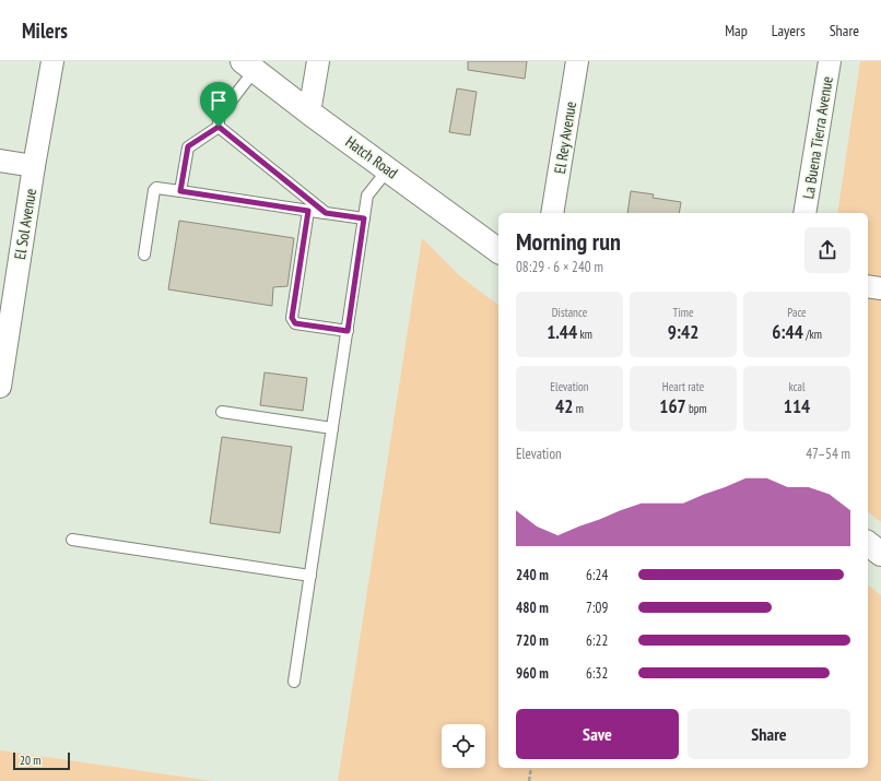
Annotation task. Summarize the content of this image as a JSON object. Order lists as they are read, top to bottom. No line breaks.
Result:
{"streets":{"street":["El Rey Avenue","La Buena Tierra Avenue","Hatch Road","El Sol Avenue"]},"scale_bar":"20 m","page":{"header":"Milers","nav":["Map","Layers","Share"],"heading":["Morning run","08:29 · 6 × 240 m"],"stats":[["Distance","1.44 km"],["Time","9:42"],["Pace","6:44 /km"],["Elevation","42 m"],["Heart rate","167 bpm"],["kcal","114"]],"chart":["Elevation","47–54 m"],"list":[{"name":"240 m","note":"6:24"},{"name":"480 m","note":"7:09"},{"name":"720 m","note":"6:22"},{"name":"960 m","note":"6:32"}],"buttons":["Save","Share"],"scale":"20 m"}}
